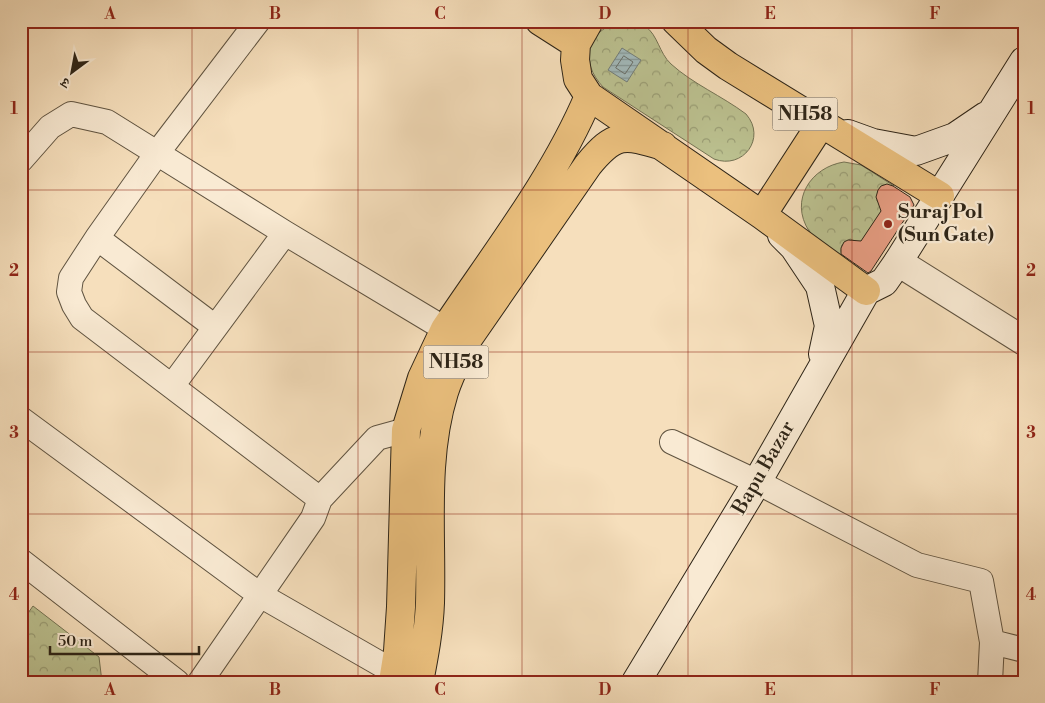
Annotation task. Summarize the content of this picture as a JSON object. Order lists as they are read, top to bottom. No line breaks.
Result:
{"streets":{"highway":["NH58"],"main road":["Bapu Bazar"]},"crossings":[["NH58","Bapu Bazar"]],"places":["Suraj Pol (Sun Gate)"],"scale_bar":"50 m","north":"bottom left","grid":{"columns":["A","B","C","D","E","F"],"rows":["1","2","3","4"]}}
